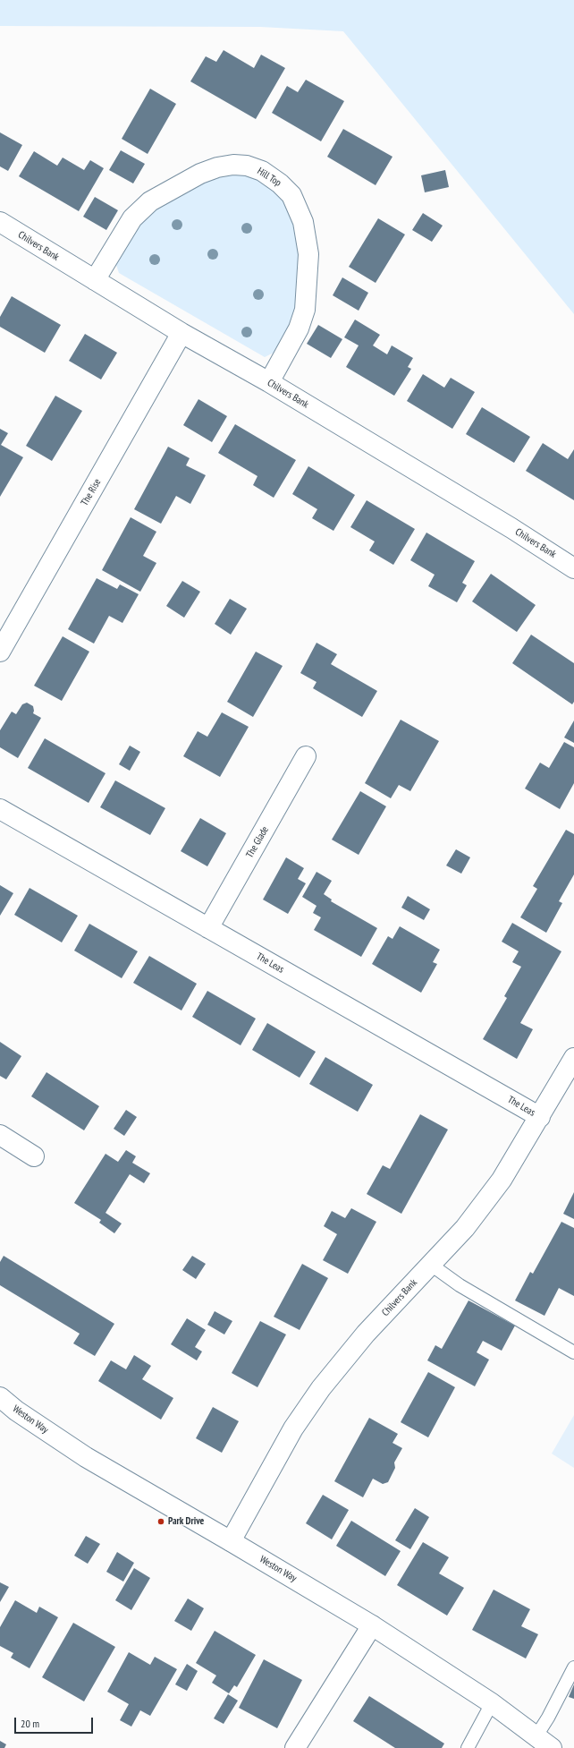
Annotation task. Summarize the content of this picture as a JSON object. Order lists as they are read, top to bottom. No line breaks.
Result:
{"streets":{"street":["Hill Top","Chilvers Bank","The Rise","The Glade","The Leas","Weston Way"]},"crossings":[["Hill Top","Chilvers Bank"],["Chilvers Bank","The Rise"],["Chilvers Bank","The Leas"],["Chilvers Bank","Weston Way"],["The Glade","The Leas"]],"places":["Park Drive"],"scale_bar":"20 m"}
